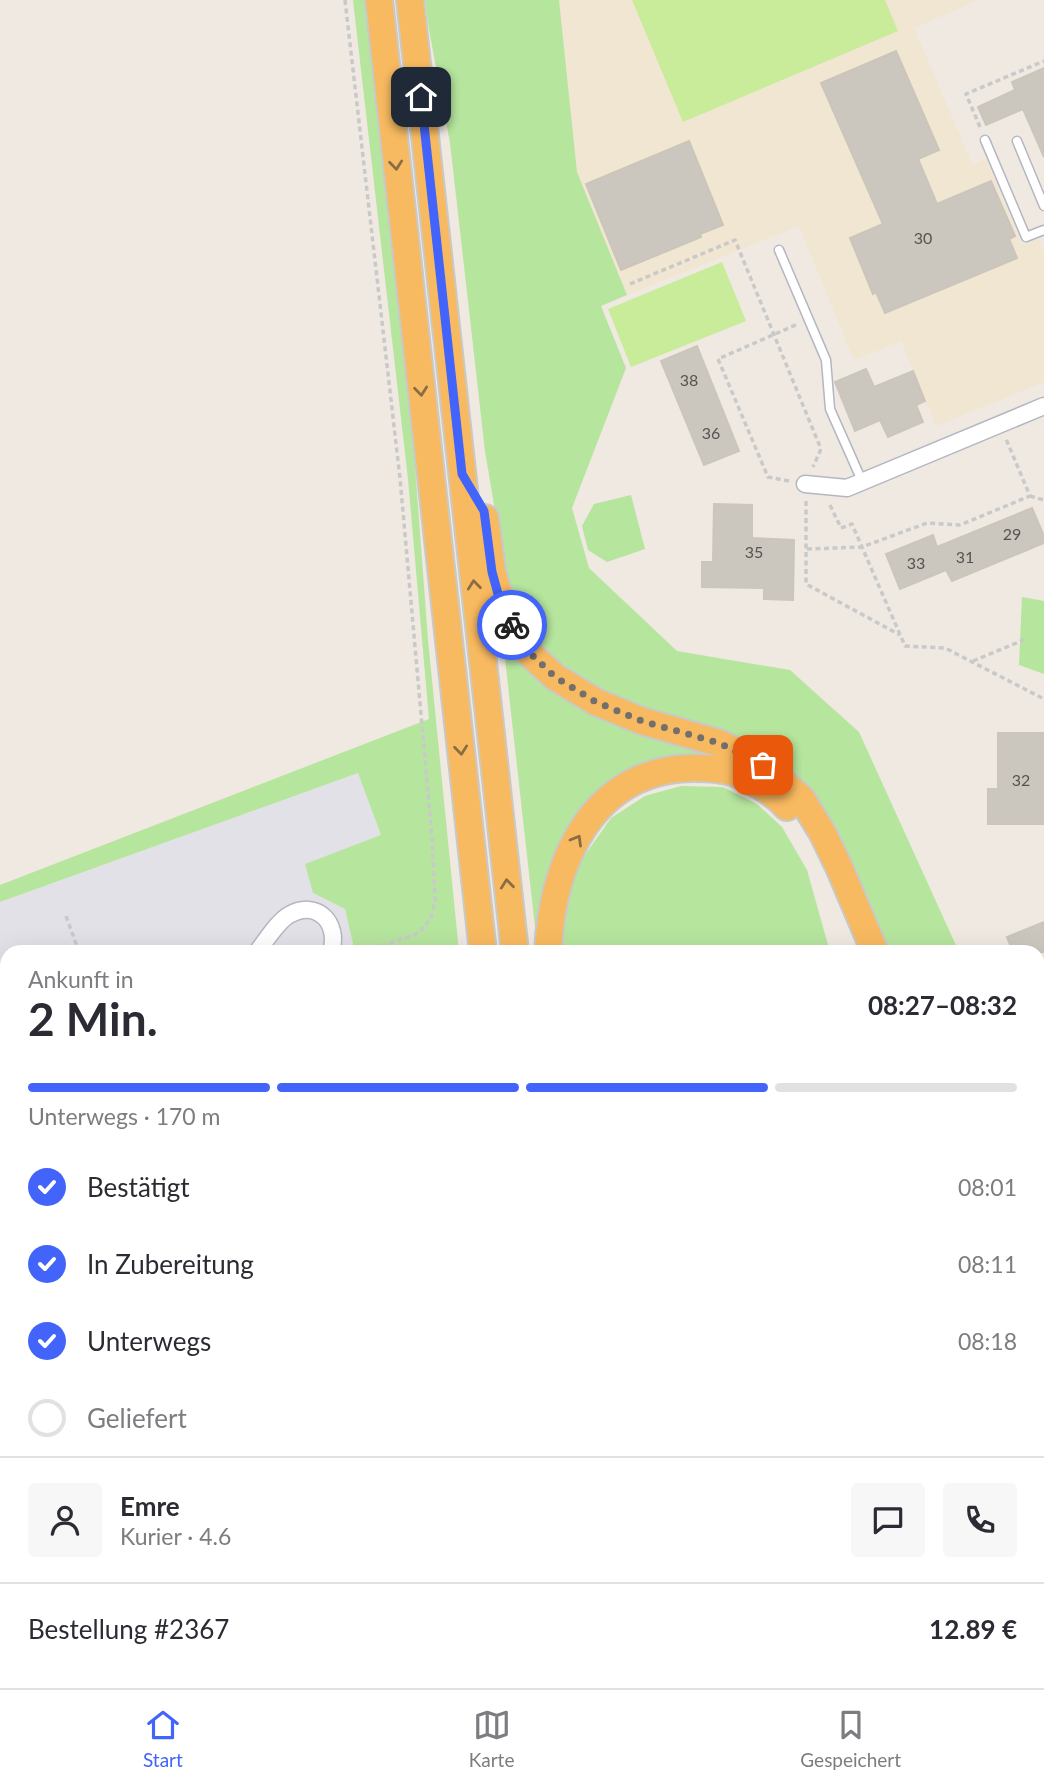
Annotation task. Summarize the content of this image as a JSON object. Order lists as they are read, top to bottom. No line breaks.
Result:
{"house_numbers":["30","38","36","29","35","31","33","32"],"page":{"heading":["2 Min.","Ankunft in","08:27–08:32"],"panel":["Emre","Kurier · 4.6","Bestellung #2367","12.89 €"],"bar":"Unterwegs · 170 m","list":[["Bestätigt","08:01"],["In Zubereitung","08:11"],["Unterwegs","08:18"],"Geliefert"],"tabs":["Start","Karte","Gespeichert"]}}
